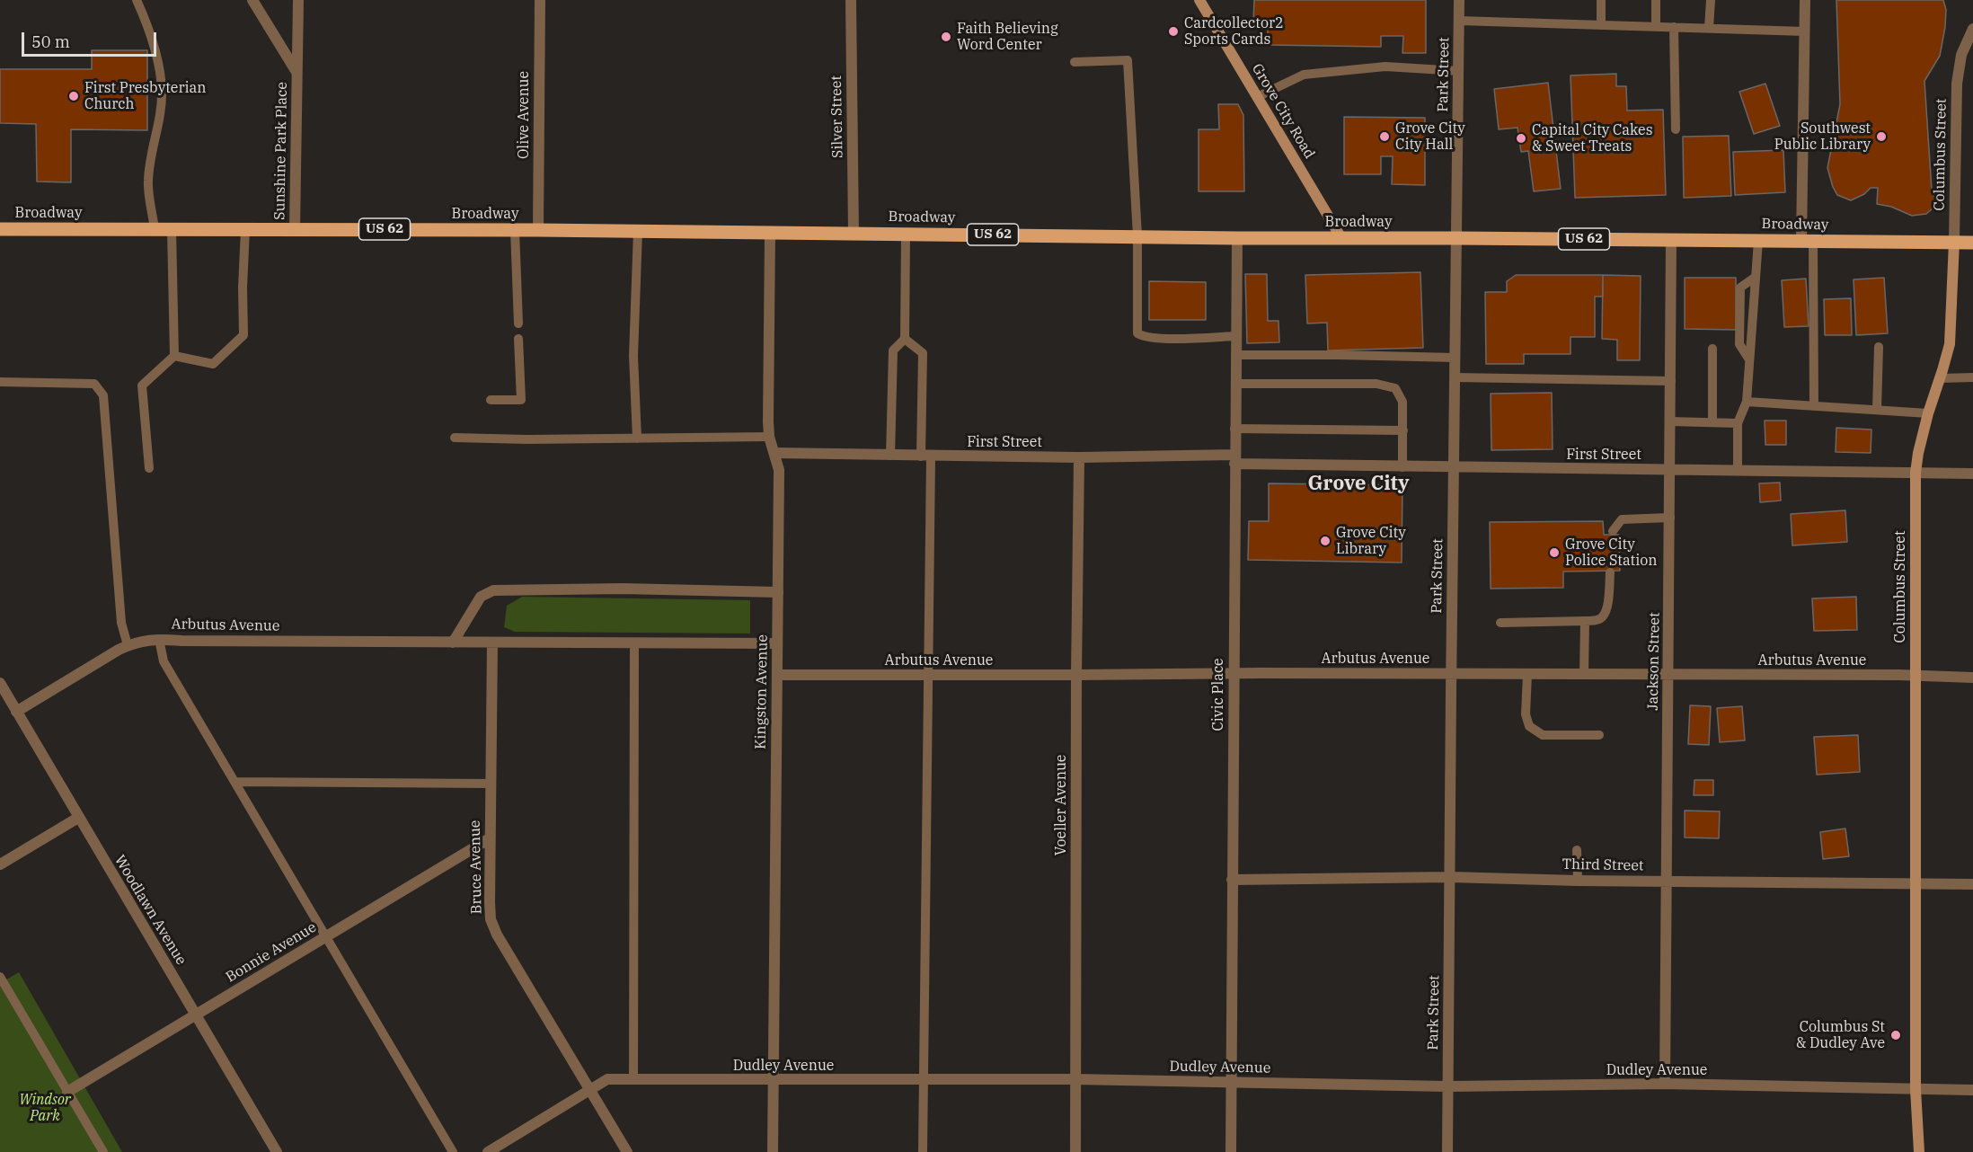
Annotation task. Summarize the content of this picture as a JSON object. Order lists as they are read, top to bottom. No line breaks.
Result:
{"streets":{"main road":["Grove City Road","Columbus Street","Broadway","US 62"],"street":["Park Street","Olive Avenue","Silver Street","Sunshine Park Place","First Street","Arbutus Avenue","Jackson Street","Kingston Avenue","Civic Place","Voeller Avenue","Third Street","Bruce Avenue","Woodlawn Avenue","Bonnie Avenue","Dudley Avenue"]},"crossings":[["Park Street","Broadway"],["Park Street","First Street"],["Park Street","Arbutus Avenue"],["Park Street","Third Street"],["Park Street","Dudley Avenue"],["Grove City Road","Broadway"],["Olive Avenue","Broadway"],["Silver Street","Broadway"],["Sunshine Park Place","Broadway"],["Columbus Street","Broadway"],["Columbus Street","First Street"],["Columbus Street","Arbutus Avenue"],["Columbus Street","Third Street"],["Columbus Street","Dudley Avenue"],["Broadway","Jackson Street"],["Broadway","Kingston Avenue"],["Broadway","Civic Place"],["First Street","Jackson Street"],["First Street","Kingston Avenue"],["First Street","Civic Place"],["First Street","Voeller Avenue"],["Arbutus Avenue","Jackson Street"],["Arbutus Avenue","Kingston Avenue"],["Arbutus Avenue","Civic Place"],["Arbutus Avenue","Voeller Avenue"],["Arbutus Avenue","Bruce Avenue"],["Arbutus Avenue","Woodlawn Avenue"],["Jackson Street","Third Street"],["Jackson Street","Dudley Avenue"],["Kingston Avenue","Dudley Avenue"],["Civic Place","Third Street"],["Civic Place","Dudley Avenue"],["Voeller Avenue","Dudley Avenue"],["Bruce Avenue","Bonnie Avenue"],["Bruce Avenue","Dudley Avenue"],["Woodlawn Avenue","Bonnie Avenue"]],"districts":["Grove City"],"parks":["Windsor Park"],"places":["Cardcollector2 Sports Cards","Faith Believing Word Center","First Presbyterian Church","Grove City City Hall","Southwest Public Library","Capital City Cakes & Sweet Treats","Grove City Library","Grove City Police Station","Columbus St & Dudley Ave"],"scale_bar":"50 m"}
